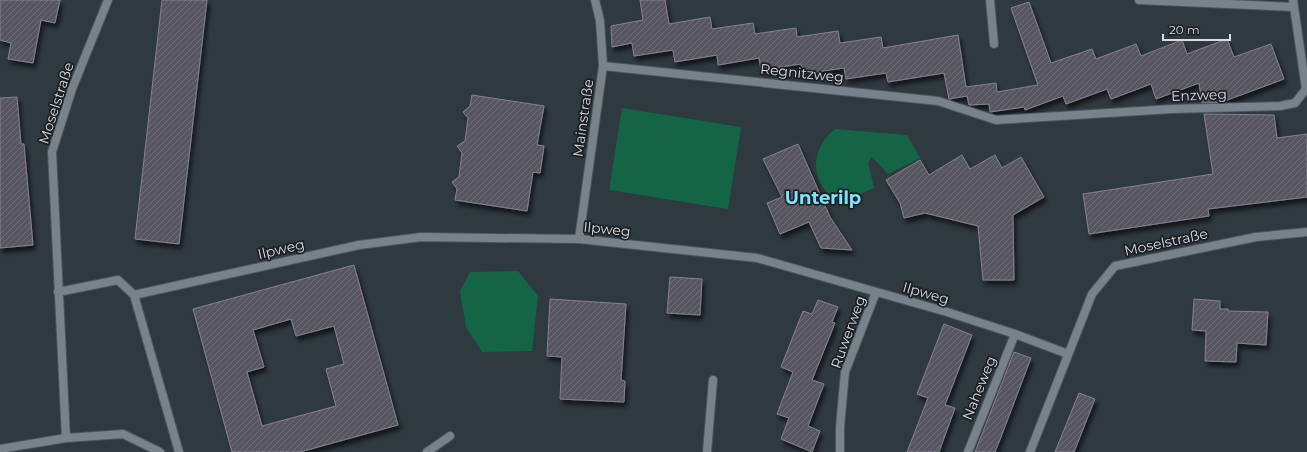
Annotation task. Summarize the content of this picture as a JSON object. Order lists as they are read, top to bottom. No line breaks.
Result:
{"streets":{"street":["Regnitzweg","Enzweg","Moselstraße","Mainstraße","Ilpweg","Ruwerweg","Naheweg"]},"crossings":[["Regnitzweg","Enzweg"],["Regnitzweg","Mainstraße"],["Moselstraße","Ilpweg"],["Mainstraße","Ilpweg"],["Ilpweg","Ruwerweg"],["Ilpweg","Naheweg"]],"districts":["Unterilp"],"scale_bar":"20 m"}
